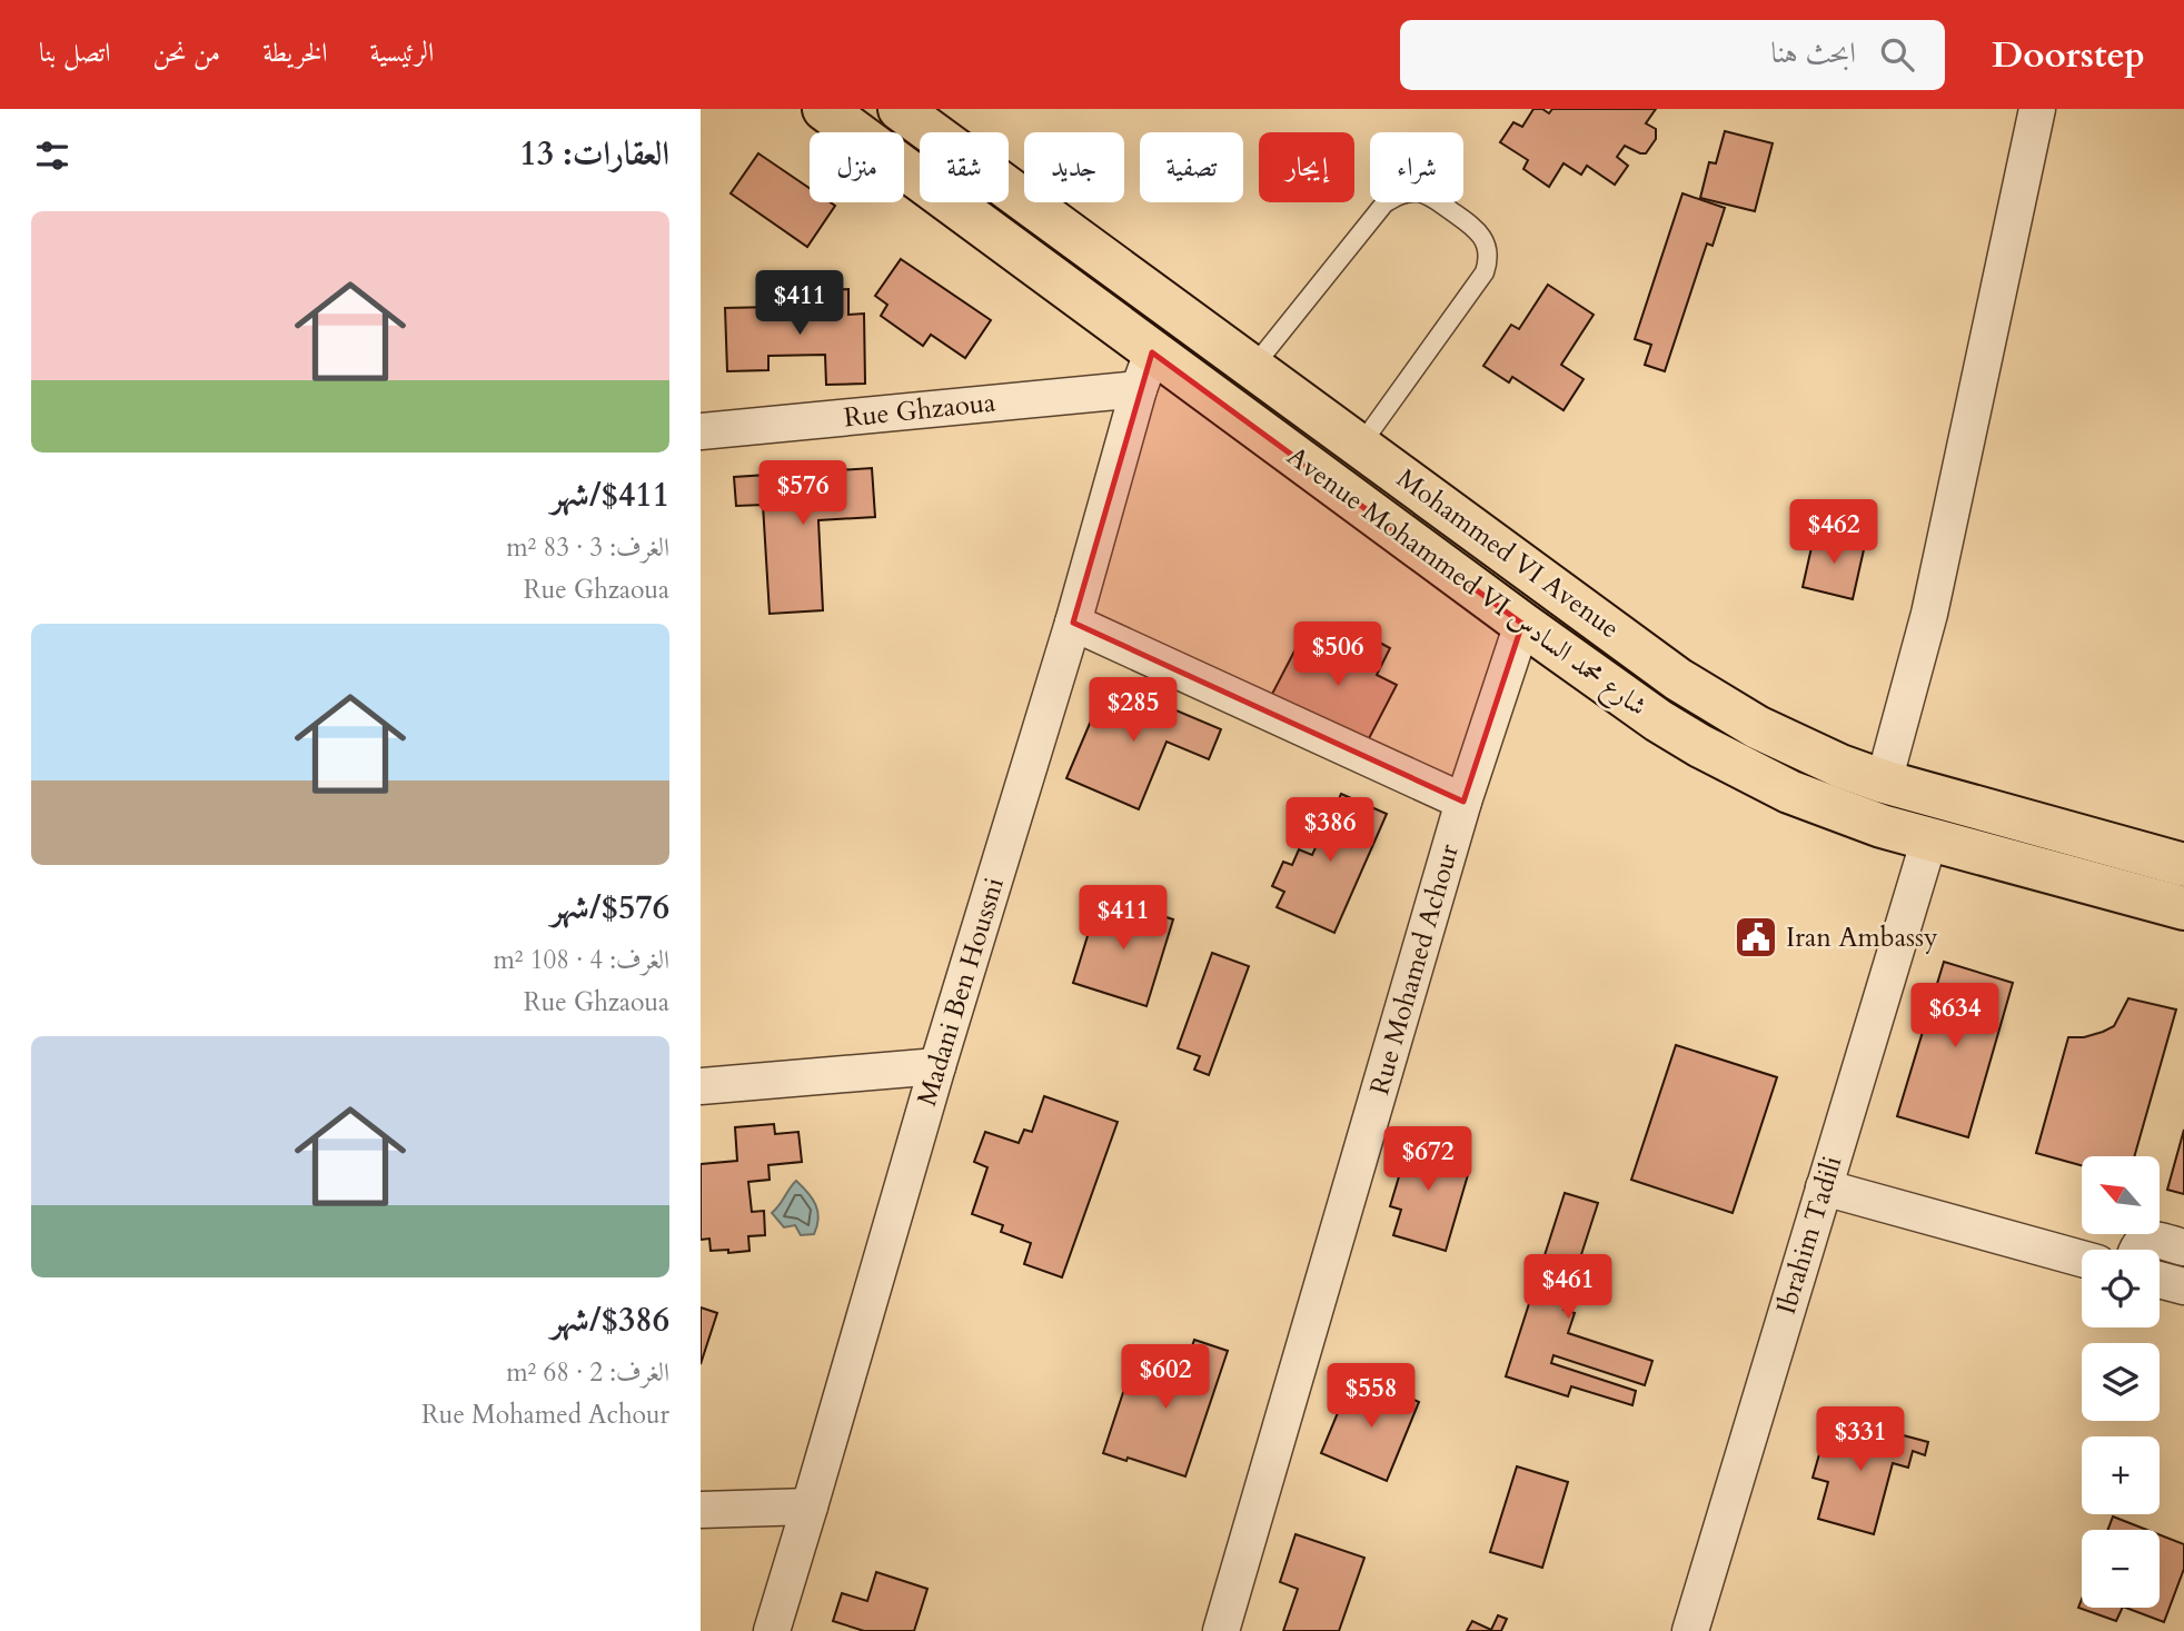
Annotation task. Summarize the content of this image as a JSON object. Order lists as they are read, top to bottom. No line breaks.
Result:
{"streets":{"main road":["Mohammed VI Avenue","Avenue Mohammed VI شارع محمد السادس"],"street":["Rue Ghzaoua","Rue Mohamed Achour","Madani Ben Houssni","Ibrahim Tadili"]},"crossings":[["Rue Ghzaoua","Avenue Mohammed VI شارع محمد السادس"],["Rue Ghzaoua","Madani Ben Houssni"],["Avenue Mohammed VI شارع محمد السادس","Rue Mohamed Achour"],["Avenue Mohammed VI شارع محمد السادس","Madani Ben Houssni"],["Avenue Mohammed VI شارع محمد السادس","Ibrahim Tadili"]],"places":{"public building":["Iran Ambassy"]},"north":"top left","page":{"header":"Doorstep","search":"ابحث هنا","nav":["الرئيسية","الخريطة","من نحن","اتصل بنا"],"heading":"العقارات: 13","chip":["شراء","إيجار","تصفية","جديد","شقة","منزل"],"list":[{"name":"$411/شهر","note":"الغرف: 3 · 83 m² · Rue Ghzaoua"},{"name":"$576/شهر","note":"الغرف: 4 · 108 m² · Rue Ghzaoua"},{"name":"$386/شهر","note":"الغرف: 2 · 68 m² · Rue Mohamed Achour"}],"price":["$411","$576","$462","$506","$285","$386","$411","$634","$672","$461","$602","$558","$331"],"map_buttons":["+","−"]}}
